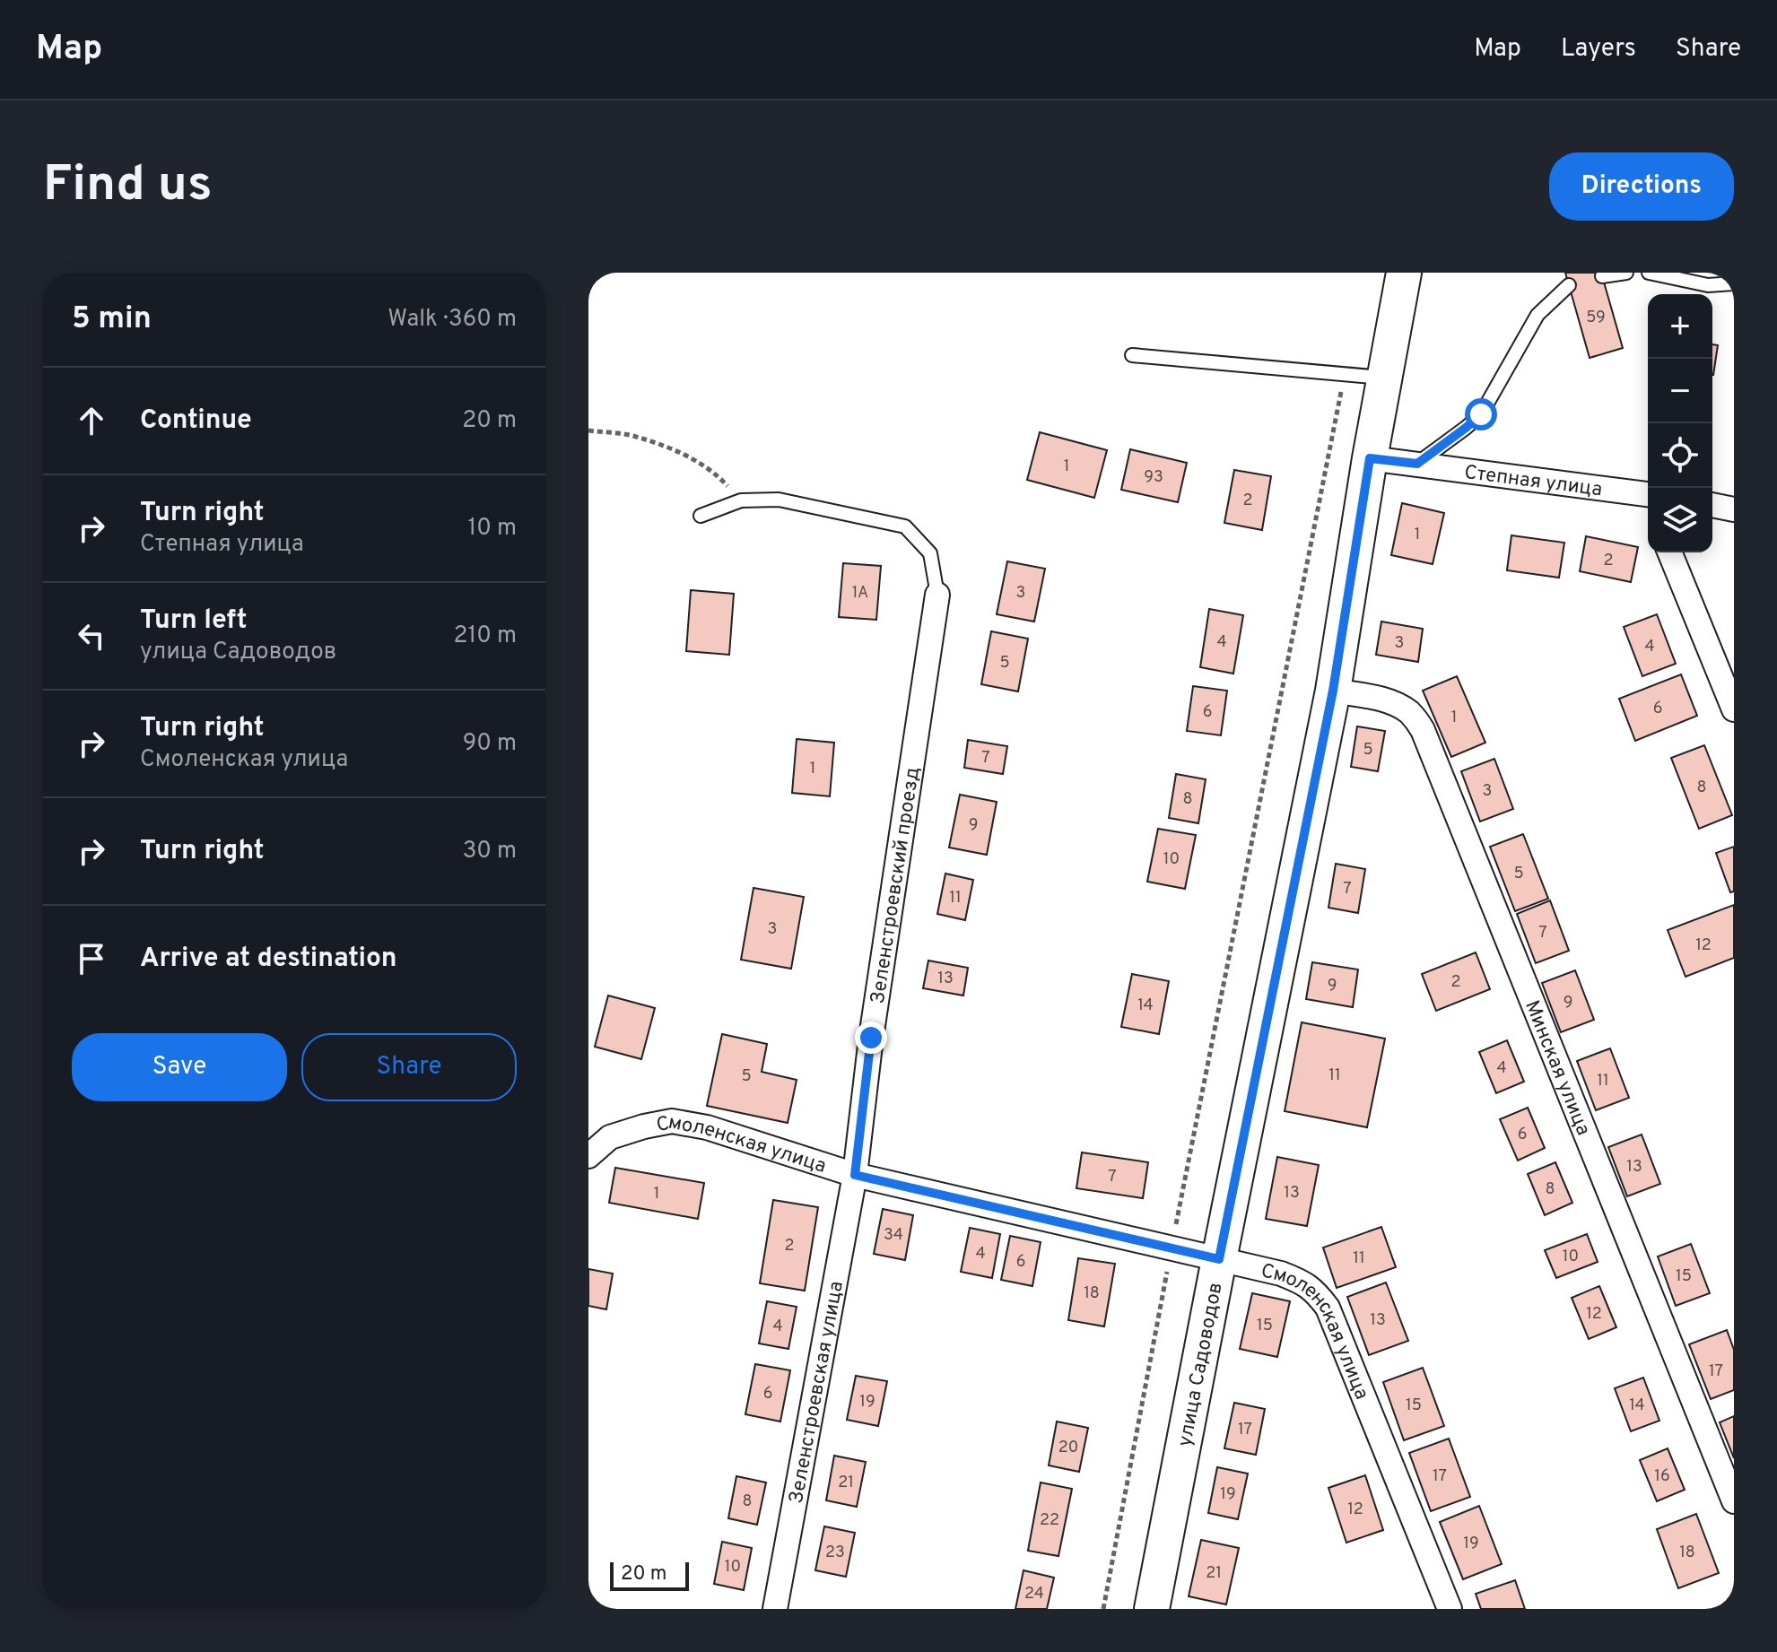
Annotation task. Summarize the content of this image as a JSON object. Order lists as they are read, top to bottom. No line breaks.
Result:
{"streets":{"main road":["улица Садоводов"],"street":["Степная улица","Зеленстроевский проезд","Минская улица","Смоленская улица","Зеленстроевская улица"]},"crossings":[["Степная улица","улица Садоводов"],["Зеленстроевский проезд","Смоленская улица"],["Зеленстроевский проезд","Зеленстроевская улица"],["Минская улица","улица Садоводов"],["Смоленская улица","улица Садоводов"],["Смоленская улица","Зеленстроевская улица"]],"house_numbers":["59","1","93","2","1","2","1А","3","4","3","4","5","6","6","1","5","7","1","8","3","8","9","10","5","7","11","3","7","12","13","2","9","9","14","4","11","5","11","6","13","7","8","13","1","34","2","4","10","11","6","15","18","12","13","15","4","17","6","19","15","14","17","20","17","16","21","19","8","12","22","19","23","18","10","21","24"],"scale_bar":"20 m","page":{"header":"Map","nav":["Map","Layers","Share"],"buttons":["Directions",["Save","Share"]],"title":"Find us","heading":["5 min","Walk · 360 m"],"map_buttons":["+","−"],"list":[["Continue","20 m"],["Turn right","Степная улица","10 m"],["Turn left","улица Садоводов","210 m"],["Turn right","Смоленская улица","90 m"],["Turn right","30 m"],"Arrive at destination"],"scale":"20 m"}}
